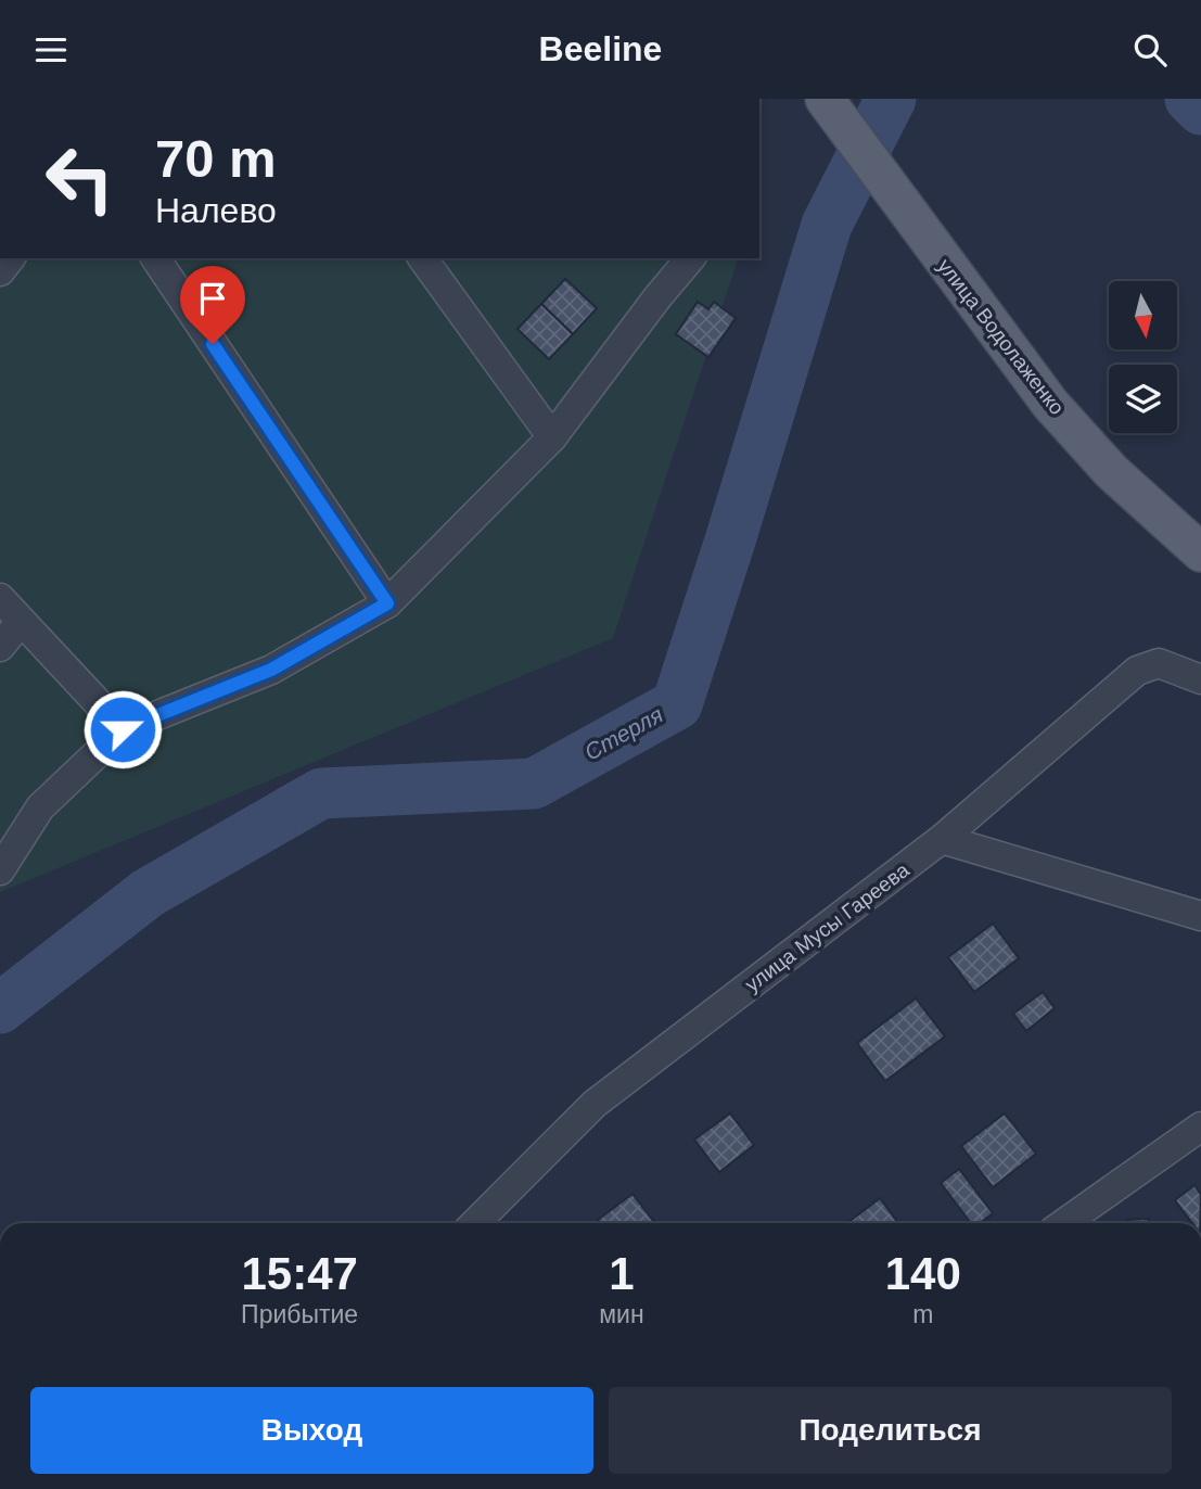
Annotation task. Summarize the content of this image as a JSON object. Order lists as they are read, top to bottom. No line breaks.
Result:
{"streets":{"main road":["улица Водолаженко"],"street":["улица Мусы Гареева"]},"water":["Стерля"],"north":"bottom","page":{"header":"Beeline","turn":["70 m","Налево"],"eta":["15:47","Прибытие","1","мин","140","m"],"buttons":["Выход","Поделиться"]}}
